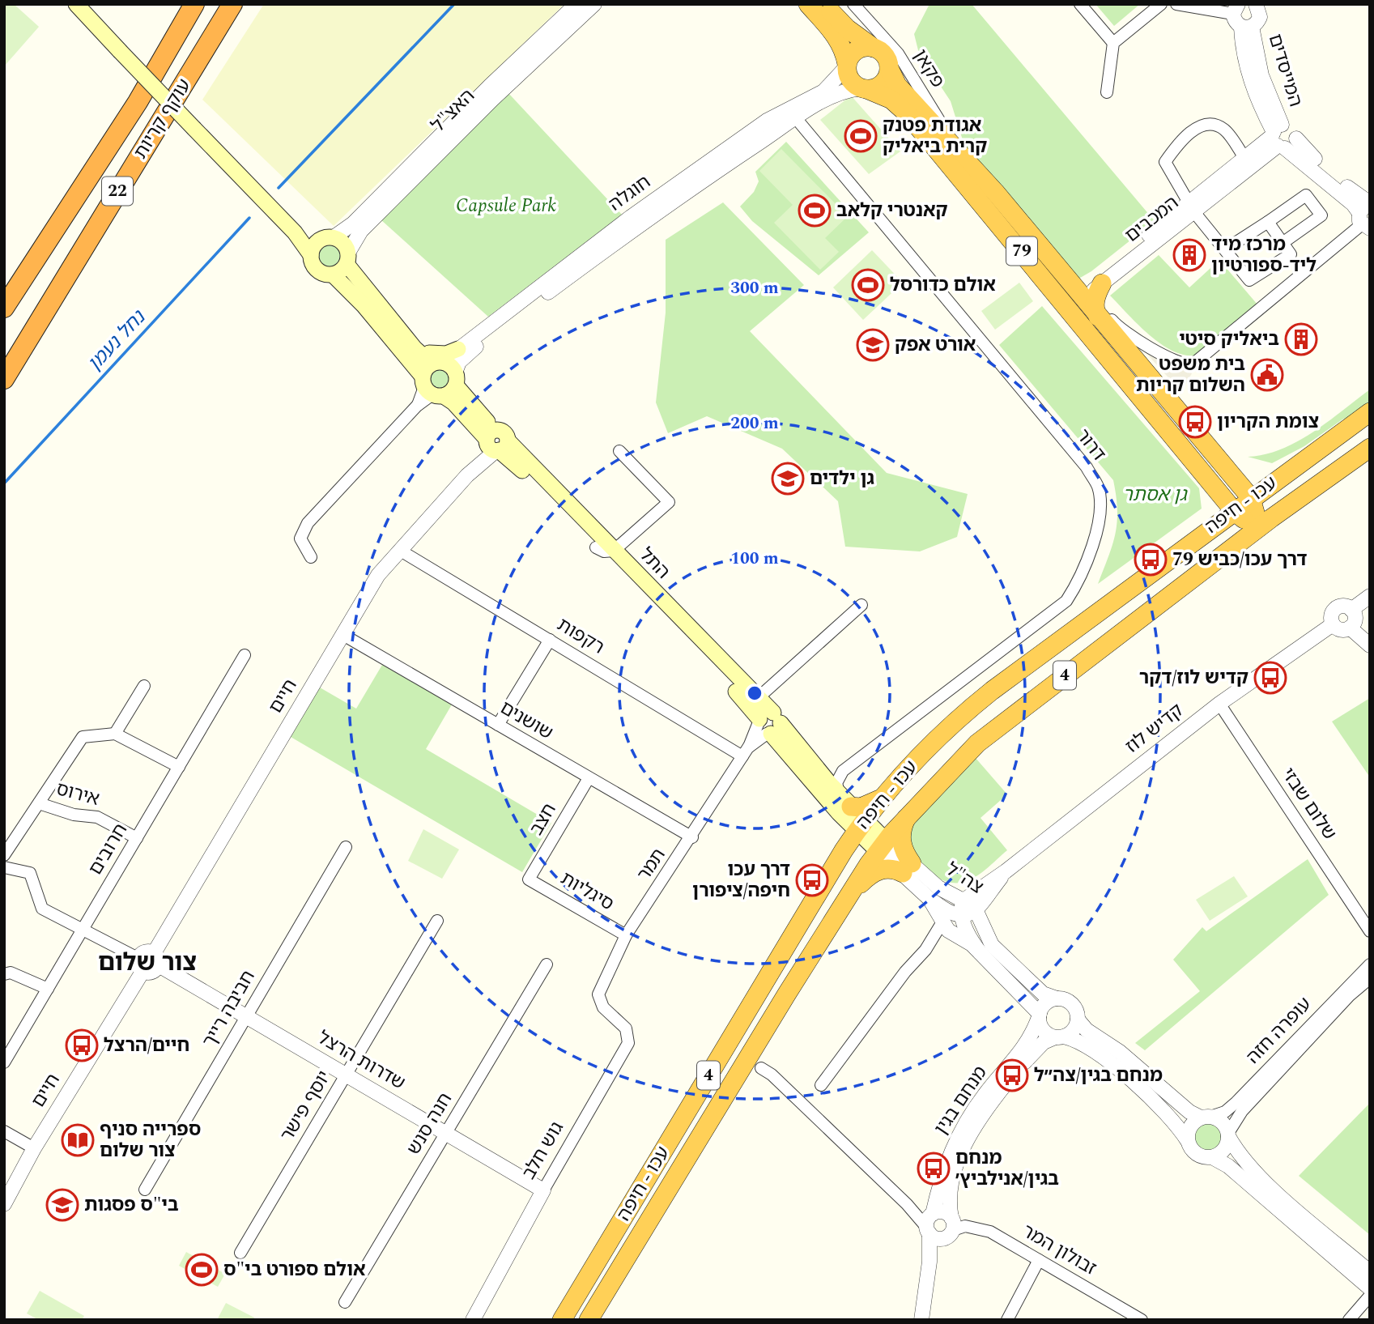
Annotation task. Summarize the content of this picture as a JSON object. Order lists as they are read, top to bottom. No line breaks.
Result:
{"streets":{"highway":["עוקף קריות","22","79","עכו - חיפה","4"],"main road":["התל","צה\"ל"],"street":["פקאן","המייסדים","האצ\"ל","חוגלה","המכבים","דרור","רקפות","חיים","שושנים","קדיש לוז","אירוס","שלום שבזי","חצב","חרובים","תמר","סיגליות","חביבה רייך","עופרה חזה","שדרות הרצל","מנחם בגין","יוסף פישר","חנה סנש","גוש חלב","זבולון המר"]},"crossings":[["פקאן","79"],["המייסדים","המכבים"],["האצ\"ל","התל"],["חוגלה","79"],["חוגלה","דרור"],["חוגלה","התל"],["המכבים","79"],["79","עכו - חיפה"],["עכו - חיפה","התל"],["עכו - חיפה","צה\"ל"],["התל","חיים"],["התל","תמר"],["התל","צה\"ל"],["רקפות","חיים"],["רקפות","תמר"],["חיים","שושנים"],["חיים","שדרות הרצל"],["שושנים","חצב"],["שושנים","תמר"],["קדיש לוז","שלום שבזי"],["קדיש לוז","צה\"ל"],["אירוס","חרובים"],["חצב","סיגליות"],["תמר","סיגליות"],["תמר","גוש חלב"],["צה\"ל","מנחם בגין"],["חביבה רייך","שדרות הרצל"],["שדרות הרצל","יוסף פישר"],["שדרות הרצל","חנה סנש"],["שדרות הרצל","גוש חלב"],["מנחם בגין","זבולון המר"]],"districts":["צור שלום"],"water":["נחל נעמן"],"parks":["Capsule Park","גן אסתר"],"places":{"sports":["אגודת פטנק קרית ביאליק","קאנטרי קלאב","אולם כדורסל","אולם ספורט בי\"ס"],"building":["מרכז מיד ליד-ספורטיון","ביאליק סיטי"],"school or university":["אורט אפק","גן ילדים","בי\"ס פסגות"],"public building":["בית משפט השלום קריות"],"bus stop":["צומת הקריון","דרך עכו/כביש 79","קדיש לוז/דקר","דרך עכו חיפה/ציפורן","חיים/הרצל","מנחם בגין/צה״ל","מנחם בגין/אנילביץ׳"],"library":["ספרייה סניף צור שלום"]},"rings":["300 m","200 m","100 m"]}
